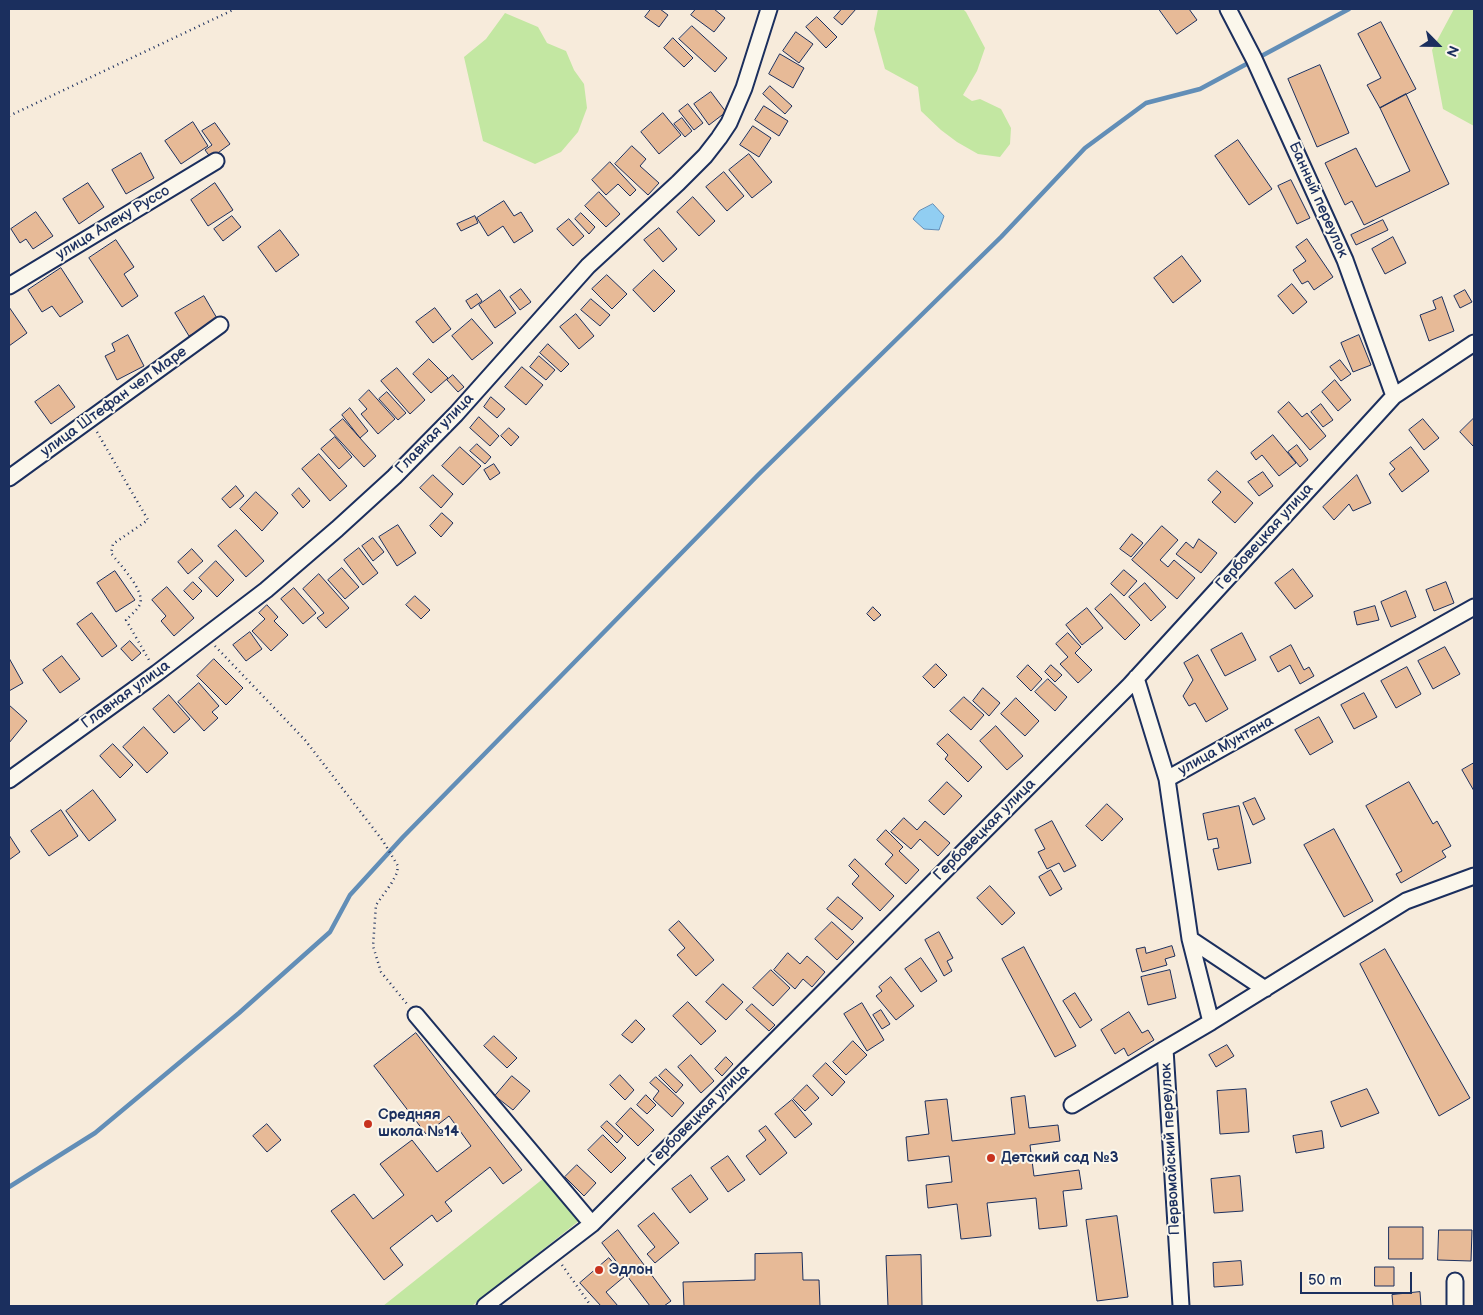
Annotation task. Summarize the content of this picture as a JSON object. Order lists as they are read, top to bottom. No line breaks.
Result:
{"streets":{"street":["Банный переулок","улица Алеку Руссо","улица Штефан чел Маре","Главная улица","Гербовецкая улица","улица Мунтяна","Первомайский переулок"]},"crossings":[["Банный переулок","Гербовецкая улица"],["улица Мунтяна","Первомайский переулок"]],"places":["Средняя школа №14","Детский сад №3","Эдлон"],"scale_bar":"50 m","north":"bottom right"}
